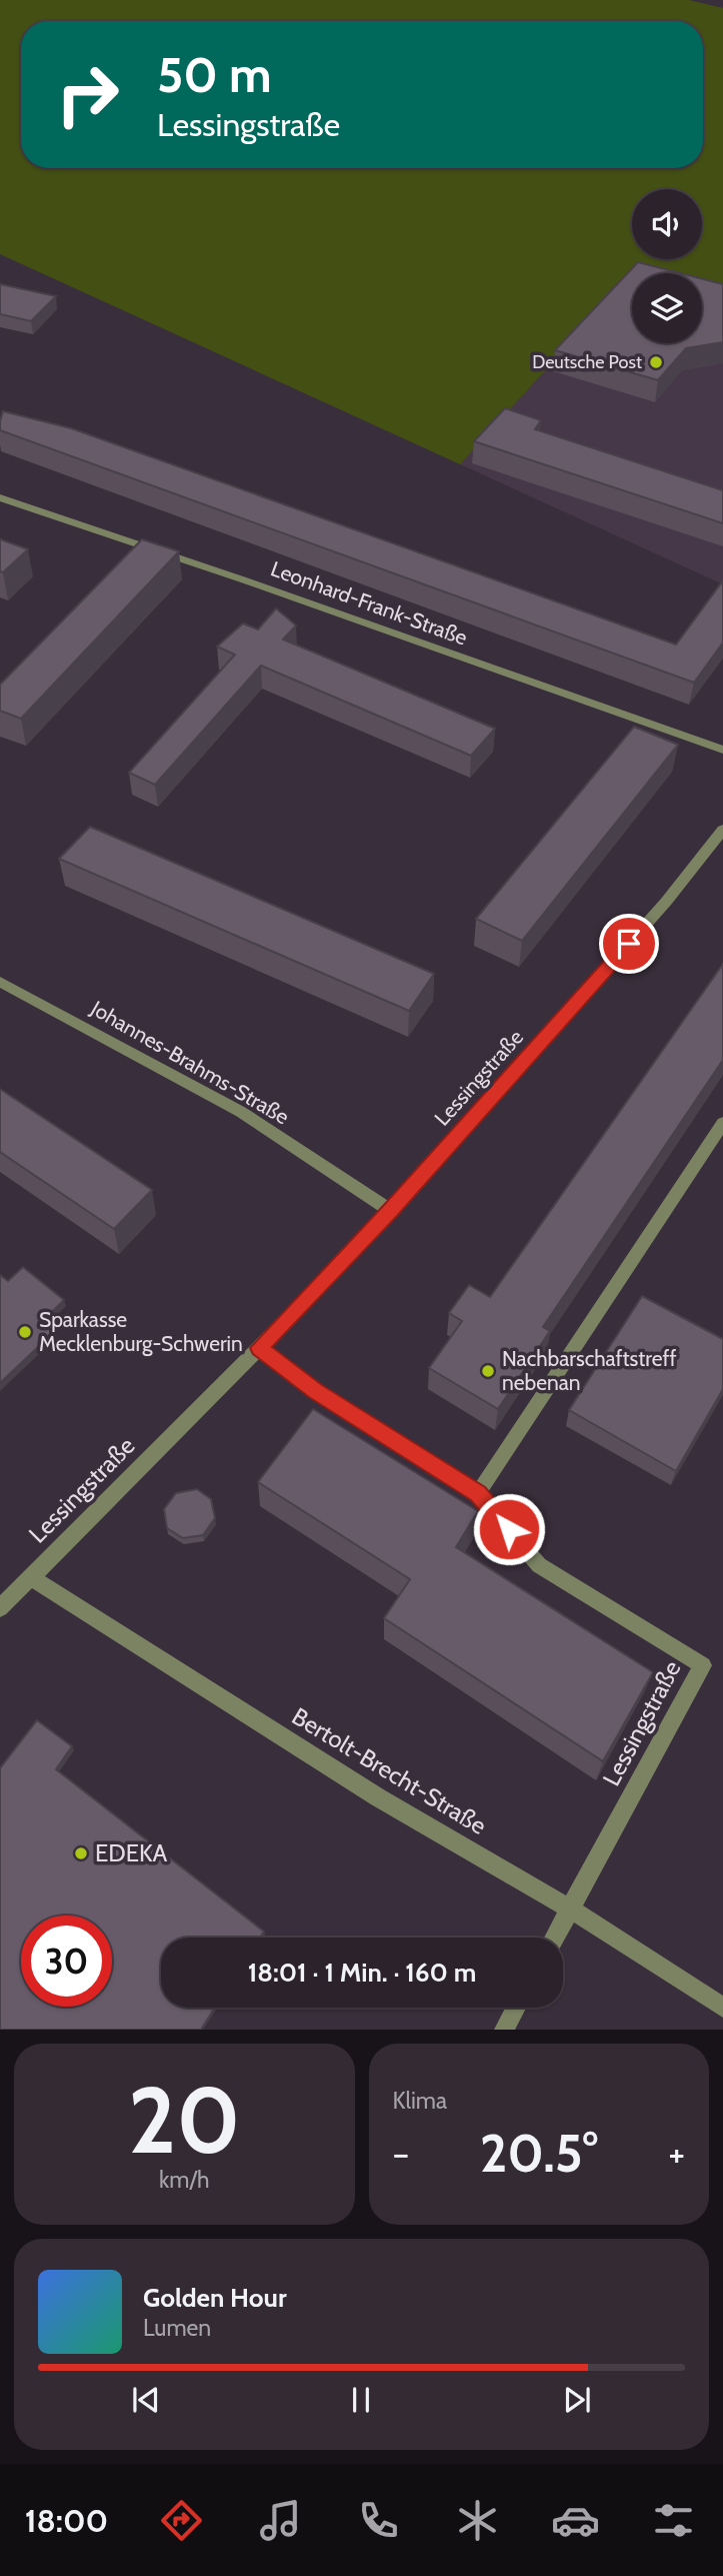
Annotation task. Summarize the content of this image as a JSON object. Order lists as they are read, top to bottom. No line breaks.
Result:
{"streets":{"street":["Leonhard-Frank-Straße","Johannes-Brahms-Straße","Lessingstraße","Bertolt-Brecht-Straße"]},"crossings":[["Johannes-Brahms-Straße","Lessingstraße"],["Lessingstraße","Bertolt-Brecht-Straße"]],"places":["Deutsche Post","Sparkasse Mecklenburg-Schwerin","Nachbarschaftstreff nebenan","EDEKA"],"page":{"turn":["50 m","Lessingstraße"],"limit":"30","trip":"18:01 · 1 Min. · 160 m","tile":[["20","km/h"],"Klima"],"heat":["−","20.5°","+"],"song":["Golden Hour","Lumen"],"tabs":"18:00"}}
